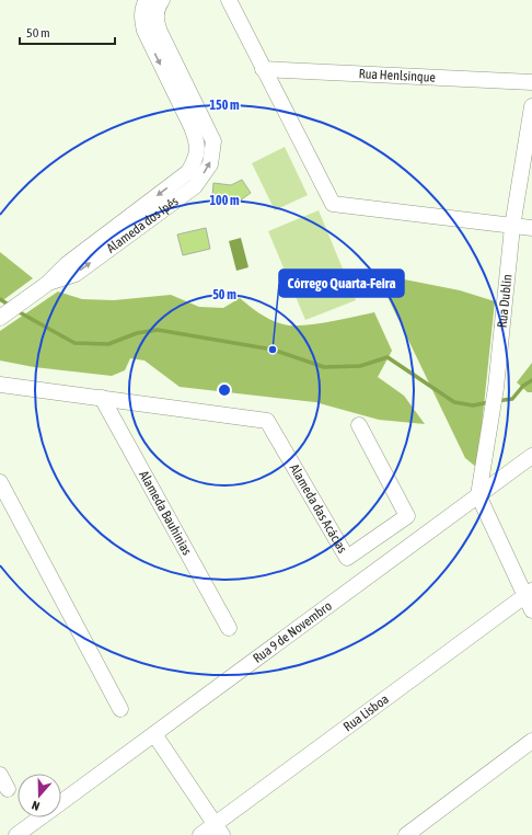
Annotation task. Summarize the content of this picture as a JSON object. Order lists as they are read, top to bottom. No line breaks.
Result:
{"streets":{"street":["Rua Henlsinque","Alameda dos Ipês","Rua Dublin","Alameda das Acácias","Alameda Bauhinias","Rua 9 de Novembro","Rua Lisboa"]},"crossings":[["Rua Dublin","Rua 9 de Novembro"],["Alameda das Acácias","Alameda Bauhinias"]],"places":["Córrego Quarta-Feira"],"scale_bar":"50 m","north":"bottom","rings":["150 m","100 m","50 m"]}
